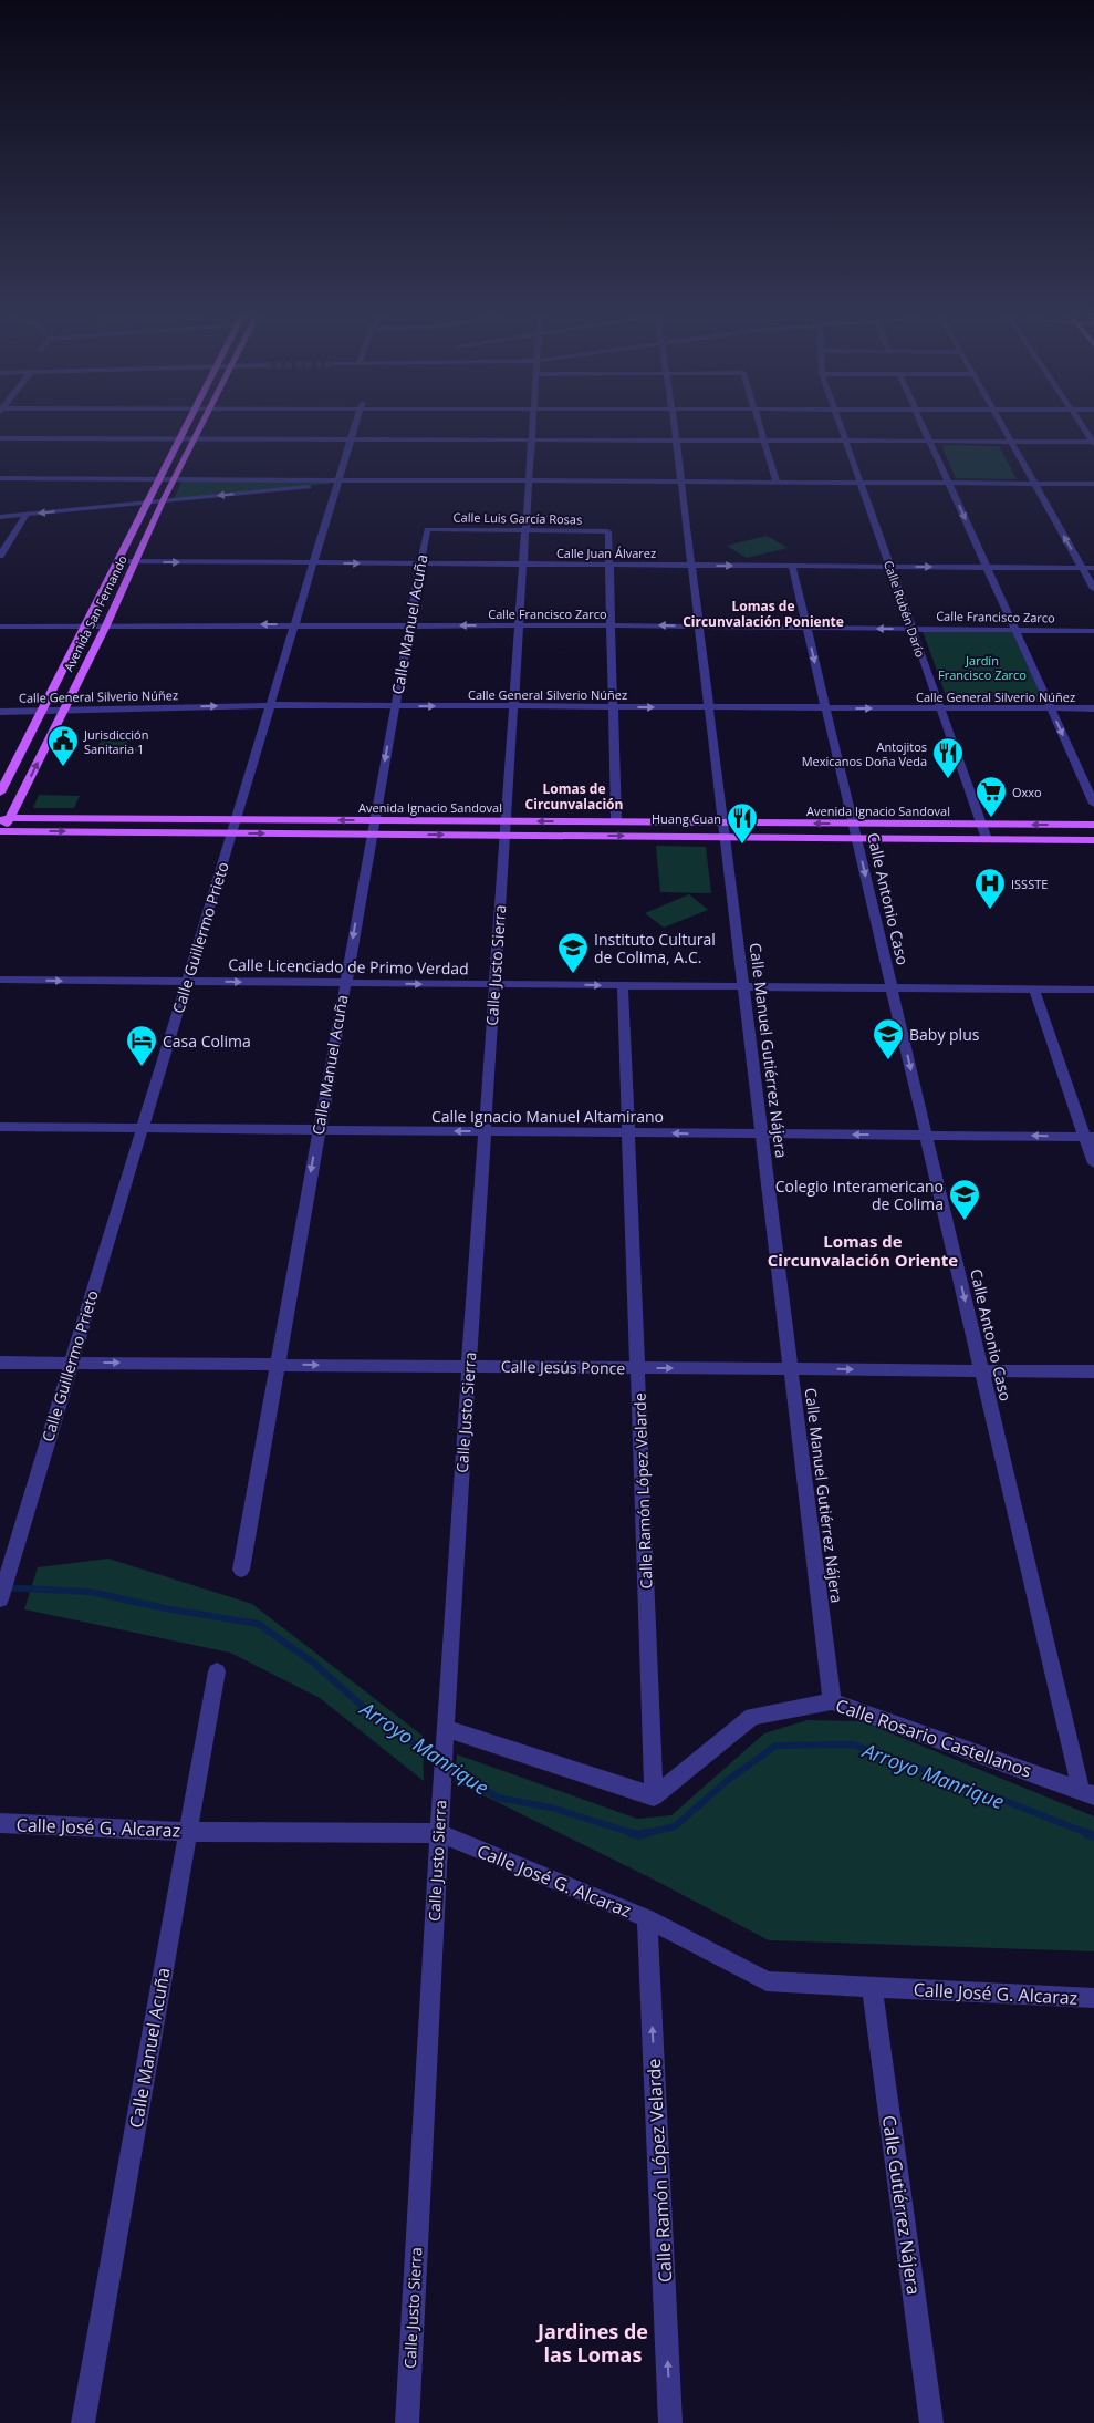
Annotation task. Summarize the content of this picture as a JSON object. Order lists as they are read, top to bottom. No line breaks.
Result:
{"streets":{"main road":["Avenida San Fernando","Avenida Ignacio Sandoval"],"street":["Calle Luis García Rosas","Calle Juan Álvarez","Calle Rubén Darío","Calle Francisco Zarco","Calle Manuel Acuña","Calle General Silverio Núñez","Calle Antonio Caso","Calle Guillermo Prieto","Calle Justo Sierra","Calle Licenciado de Primo Verdad","Calle Manuel Gutiérrez Nájera","Calle Ignacio Manuel Altamirano","Calle Jesús Ponce","Calle Ramón López Velarde","Calle Rosario Castellanos","Calle José G. Alcaraz","Calle Gutiérrez Nájera"]},"crossings":[["Calle Luis García Rosas","Calle Juan Álvarez"],["Calle Luis García Rosas","Calle Manuel Acuña"],["Calle Luis García Rosas","Calle Justo Sierra"],["Calle Juan Álvarez","Calle Rubén Darío"],["Calle Juan Álvarez","Avenida San Fernando"],["Calle Juan Álvarez","Calle Manuel Acuña"],["Calle Juan Álvarez","Calle Antonio Caso"],["Calle Juan Álvarez","Calle Guillermo Prieto"],["Calle Juan Álvarez","Calle Justo Sierra"],["Calle Juan Álvarez","Calle Manuel Gutiérrez Nájera"],["Calle Rubén Darío","Calle Francisco Zarco"],["Calle Rubén Darío","Calle General Silverio Núñez"],["Calle Rubén Darío","Avenida Ignacio Sandoval"],["Avenida San Fernando","Calle Francisco Zarco"],["Avenida San Fernando","Calle General Silverio Núñez"],["Avenida San Fernando","Avenida Ignacio Sandoval"],["Calle Francisco Zarco","Calle Manuel Acuña"],["Calle Francisco Zarco","Calle Antonio Caso"],["Calle Francisco Zarco","Calle Guillermo Prieto"],["Calle Francisco Zarco","Calle Justo Sierra"],["Calle Francisco Zarco","Calle Manuel Gutiérrez Nájera"],["Calle Manuel Acuña","Calle General Silverio Núñez"],["Calle Manuel Acuña","Avenida Ignacio Sandoval"],["Calle Manuel Acuña","Calle Licenciado de Primo Verdad"],["Calle Manuel Acuña","Calle Ignacio Manuel Altamirano"],["Calle Manuel Acuña","Calle Jesús Ponce"],["Calle Manuel Acuña","Calle José G. Alcaraz"],["Calle General Silverio Núñez","Calle Antonio Caso"],["Calle General Silverio Núñez","Calle Guillermo Prieto"],["Calle General Silverio Núñez","Calle Justo Sierra"],["Calle General Silverio Núñez","Calle Manuel Gutiérrez Nájera"],["Avenida Ignacio Sandoval","Calle Antonio Caso"],["Avenida Ignacio Sandoval","Calle Guillermo Prieto"],["Avenida Ignacio Sandoval","Calle Justo Sierra"],["Avenida Ignacio Sandoval","Calle Manuel Gutiérrez Nájera"],["Calle Antonio Caso","Calle Licenciado de Primo Verdad"],["Calle Antonio Caso","Calle Ignacio Manuel Altamirano"],["Calle Antonio Caso","Calle Jesús Ponce"],["Calle Antonio Caso","Calle Rosario Castellanos"],["Calle Guillermo Prieto","Calle Licenciado de Primo Verdad"],["Calle Guillermo Prieto","Calle Ignacio Manuel Altamirano"],["Calle Guillermo Prieto","Calle Jesús Ponce"],["Calle Justo Sierra","Calle Licenciado de Primo Verdad"],["Calle Justo Sierra","Calle Ignacio Manuel Altamirano"],["Calle Justo Sierra","Calle Jesús Ponce"],["Calle Justo Sierra","Calle José G. Alcaraz"],["Calle Licenciado de Primo Verdad","Calle Manuel Gutiérrez Nájera"],["Calle Licenciado de Primo Verdad","Calle Ramón López Velarde"],["Calle Manuel Gutiérrez Nájera","Calle Ignacio Manuel Altamirano"],["Calle Manuel Gutiérrez Nájera","Calle Jesús Ponce"],["Calle Manuel Gutiérrez Nájera","Calle Rosario Castellanos"],["Calle Ignacio Manuel Altamirano","Calle Ramón López Velarde"],["Calle Jesús Ponce","Calle Ramón López Velarde"],["Calle Ramón López Velarde","Calle Rosario Castellanos"],["Calle Ramón López Velarde","Calle José G. Alcaraz"],["Calle José G. Alcaraz","Calle Gutiérrez Nájera"]],"one_way":["Calle Francisco Zarco","Calle General Silverio Núñez","Calle Antonio Caso","Calle Licenciado de Primo Verdad","Calle Ignacio Manuel Altamirano","Calle Jesús Ponce","Calle Ramón López Velarde"],"districts":["Lomas de Circunvalación Poniente","Lomas de Circunvalación","Lomas de Circunvalación Oriente","Jardines de las Lomas"],"water":["Arroyo Manrique"],"parks":["Jardín Francisco Zarco"],"places":{"public building":["Jurisdicción Sanitaria 1"],"restaurant":["Antojitos Mexicanos Doña Veda","Huang Cuan"],"supermarket":["Oxxo"],"hospital":["ISSSTE"],"school or university":["Instituto Cultural de Colima, A.C.","Baby plus","Colegio Interamericano de Colima"],"hotel":["Casa Colima"]}}
